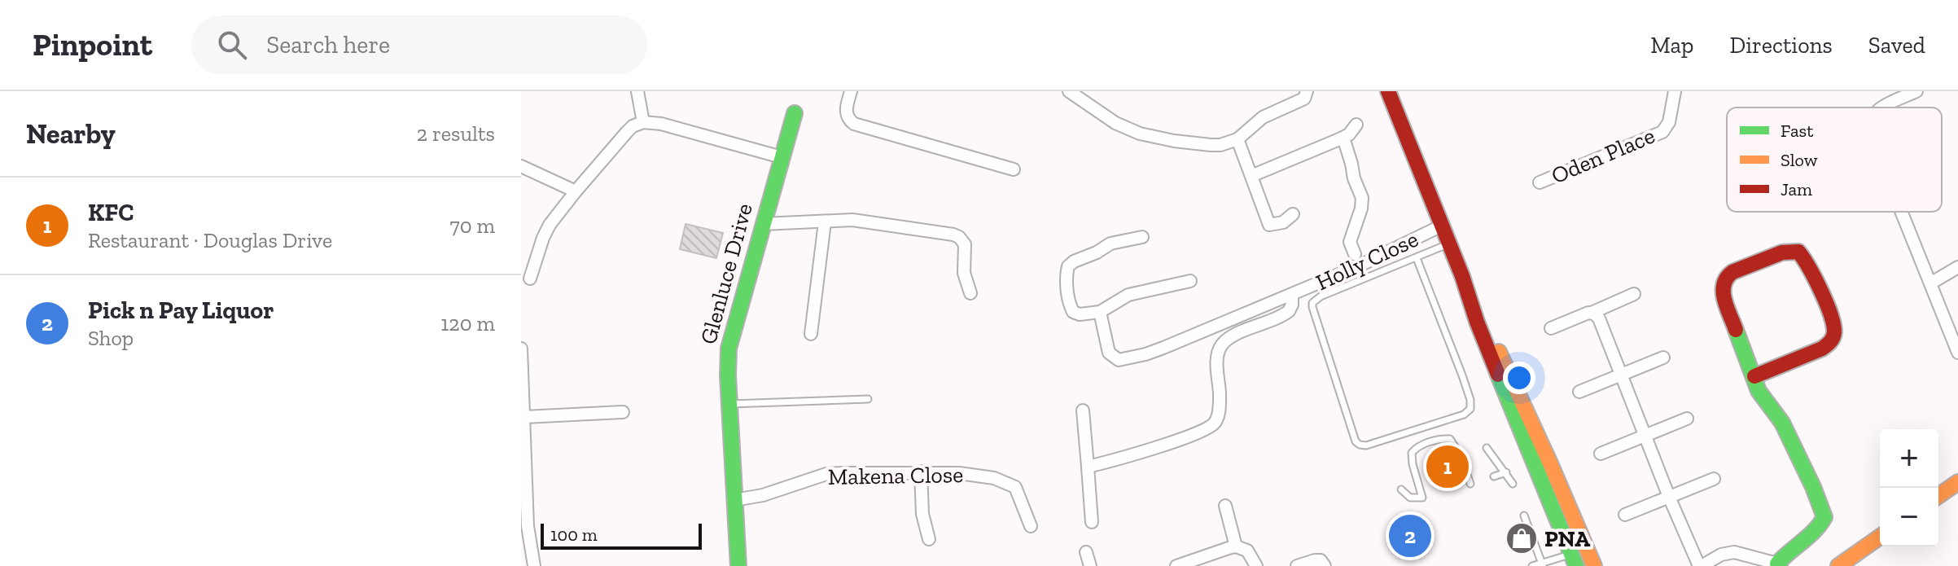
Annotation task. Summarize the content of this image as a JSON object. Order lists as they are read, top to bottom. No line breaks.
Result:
{"streets":{"street":["Oden Place","Holly Close","Glenluce Drive","Makena Close"]},"crossings":[["Glenluce Drive","Makena Close"]],"places":{"shop":["PNA"]},"legend":["Fast","Slow","Jam"],"scale_bar":"100 m","page":{"header":"Pinpoint","search":"Search here","nav":["Map","Directions","Saved"],"heading":["Nearby","2 results"],"list":[{"mark":"1","name":"KFC","note":"Restaurant · Douglas Drive","value":"70 m"},{"mark":"2","name":"Pick n Pay Liquor","note":"Shop","value":"120 m"}],"map_buttons":["+","−"],"pins":["1","2"],"scale":"100 m"}}
